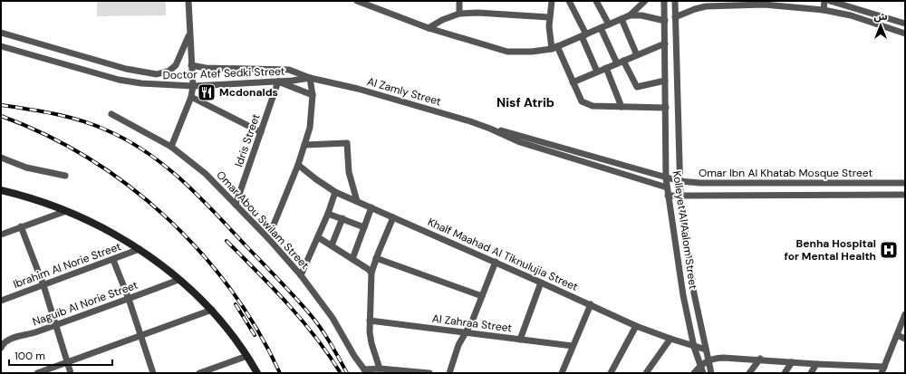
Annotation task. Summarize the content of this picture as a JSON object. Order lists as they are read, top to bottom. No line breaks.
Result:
{"streets":{"street":["Doctor Atef Sedki Street","Al Zamly Street","Idris Street","Omar Ibn Al Khatab Mosque Street","Omar Abou Swilam Street","Kolleyet Al Aalom Street","Khalf Maahad Al Tiknulujia Street","Ibrahim Al Norie Street","Naguib Al Norie Street","Al Zahraa Street"]},"crossings":[["Doctor Atef Sedki Street","Al Zamly Street"],["Doctor Atef Sedki Street","Idris Street"],["Al Zamly Street","Omar Ibn Al Khatab Mosque Street"],["Al Zamly Street","Kolleyet Al Aalom Street"],["Idris Street","Omar Abou Swilam Street"],["Omar Ibn Al Khatab Mosque Street","Kolleyet Al Aalom Street"],["Kolleyet Al Aalom Street","Khalf Maahad Al Tiknulujia Street"]],"districts":["Nisf Atrib"],"places":{"restaurant":["Mcdonalds"],"hospital":["Benha Hospital for Mental Health"]},"scale_bar":"100 m","north":"top"}
